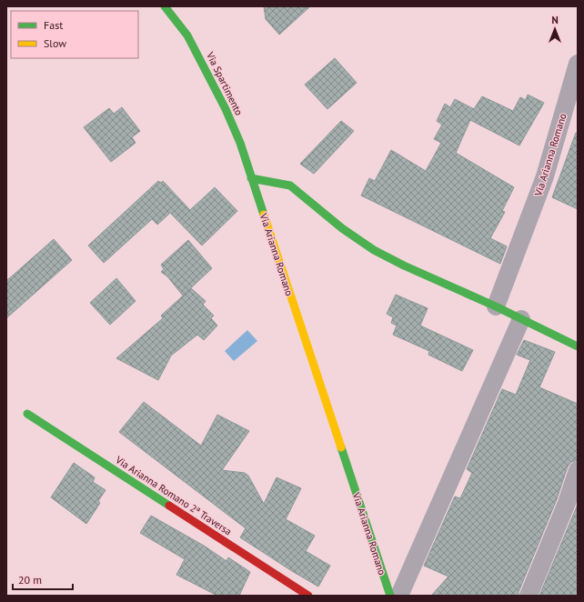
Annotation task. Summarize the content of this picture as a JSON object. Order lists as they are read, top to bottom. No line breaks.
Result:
{"streets":{"street":["Via Spartimento","Via Arianna Romano","Via Arianna Romano 2ª Traversa"]},"crossings":[["Via Spartimento","Via Arianna Romano"]],"legend":["Fast","Slow"],"scale_bar":"20 m","north":"top"}
